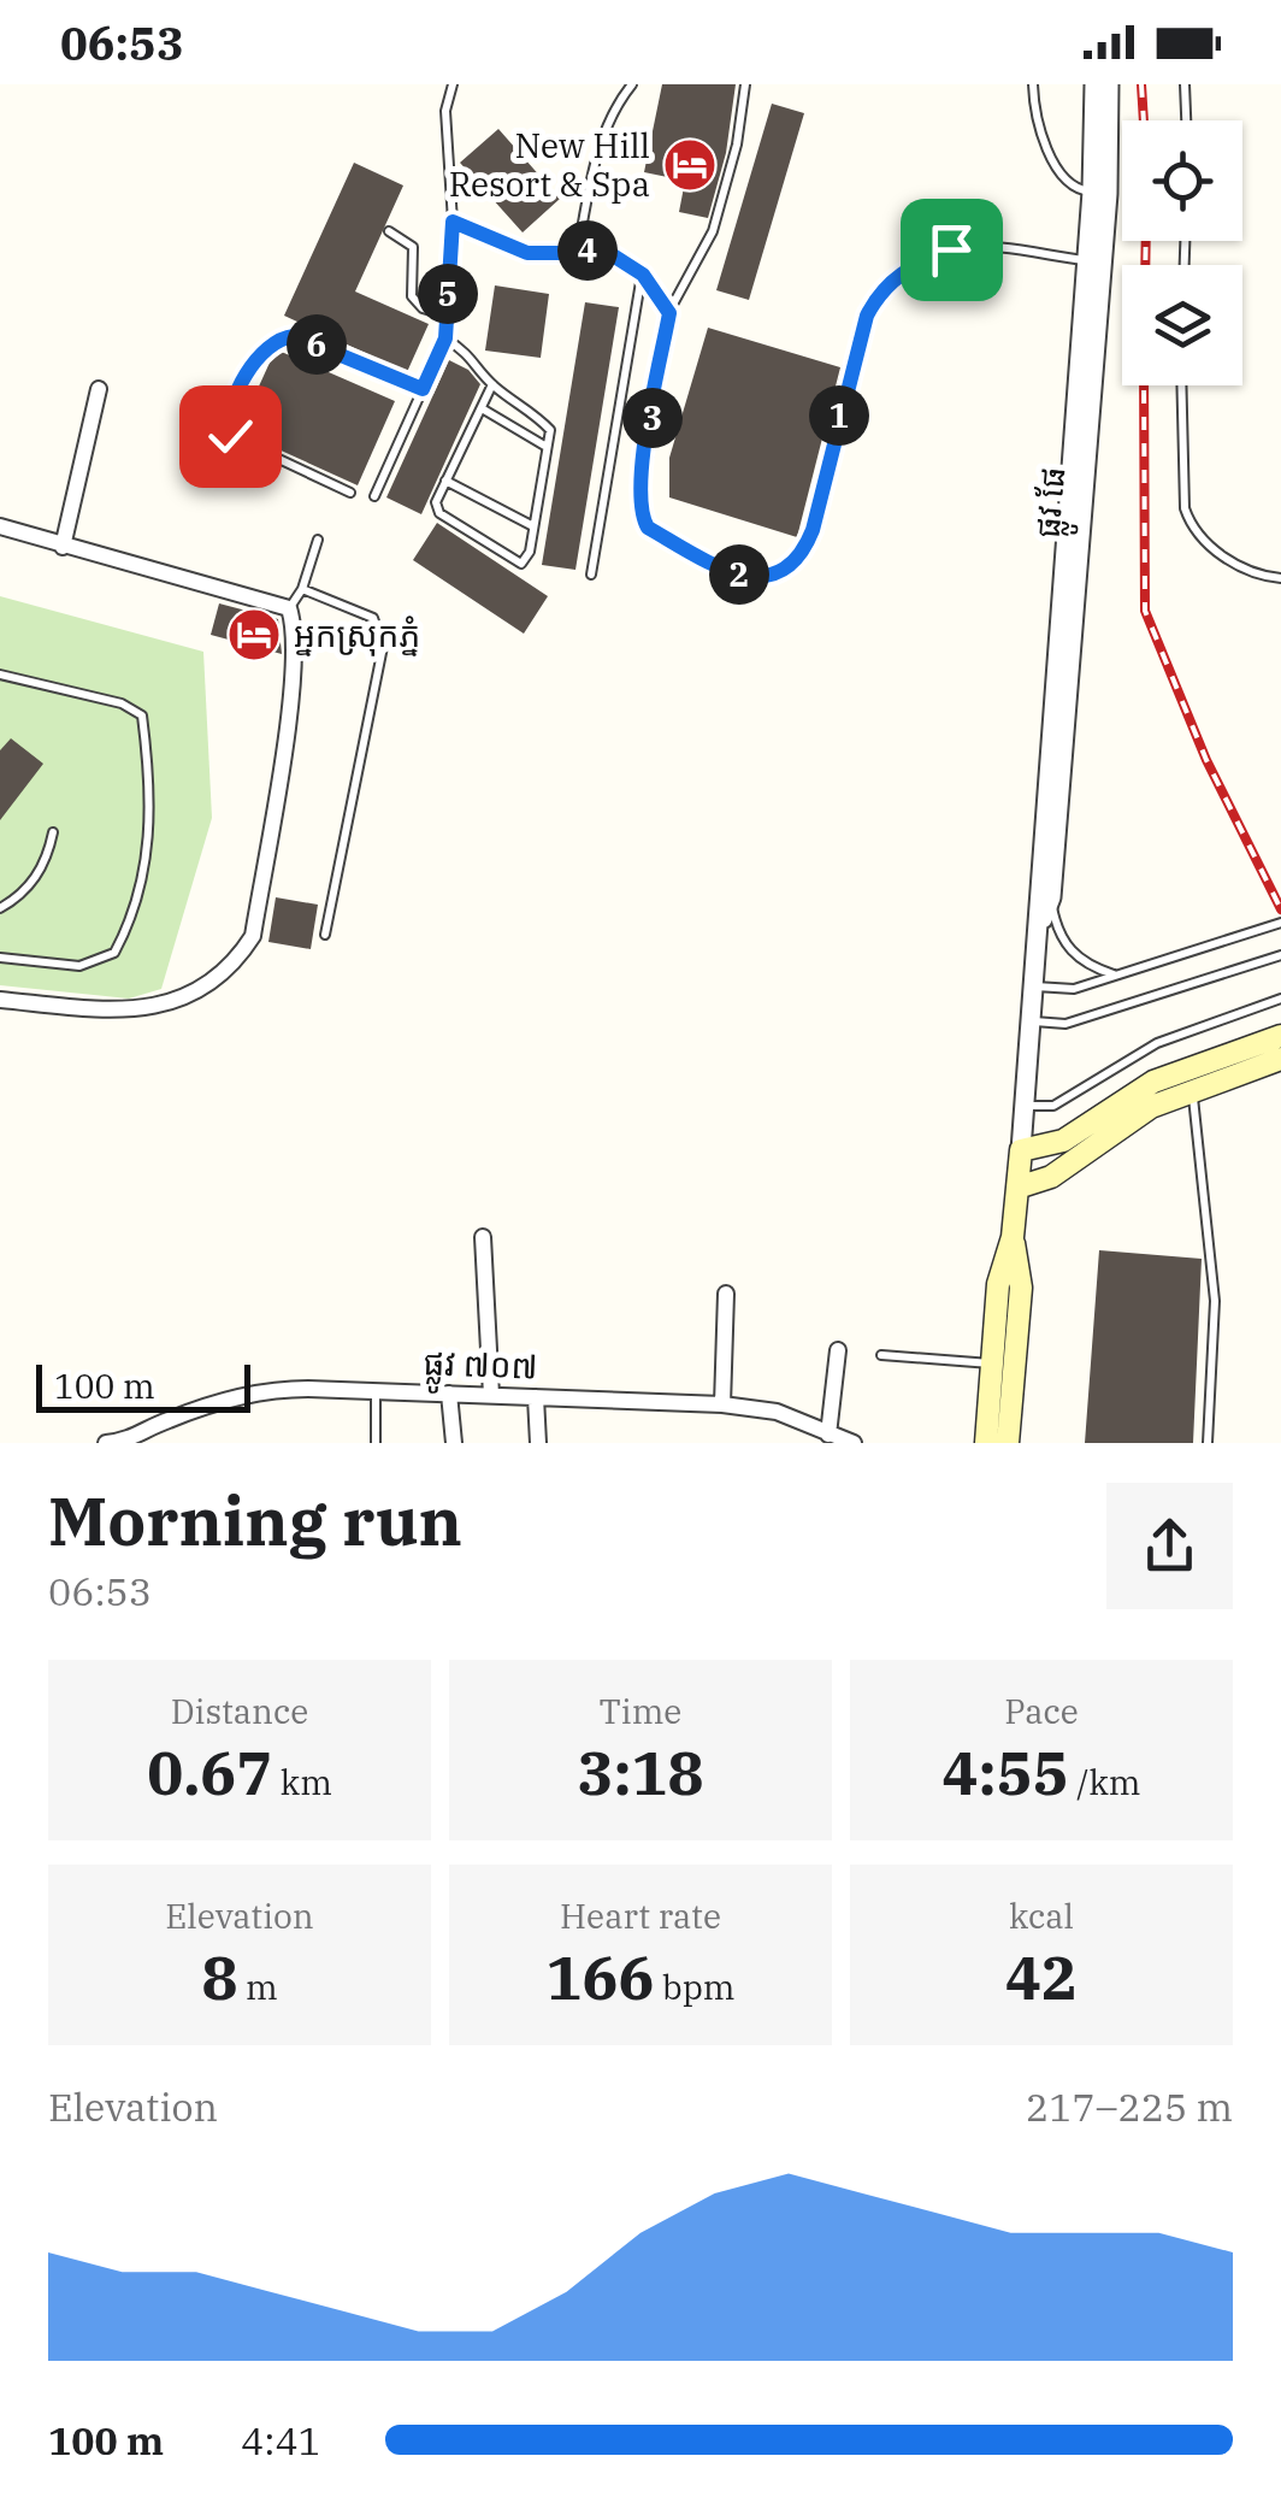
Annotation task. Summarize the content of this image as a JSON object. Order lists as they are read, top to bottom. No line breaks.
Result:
{"streets":{"main road":["ផ្លូវ ផែ"],"street":["ផ្លូវ ៧០៧"]},"places":{"hotel":["New Hill Resort & Spa","អ្នកស្រុកភ្នំ"]},"scale_bar":"100 m","page":{"status":"06:53","pins":["4","5","6","1","3","2"],"scale":"100 m","heading":["Morning run","06:53"],"stats":[["Distance","0.67 km"],["Time","3:18"],["Pace","4:55 /km"],["Elevation","8 m"],["Heart rate","166 bpm"],["kcal","42"]],"chart":["Elevation","217–225 m"],"list":[{"name":"100 m","note":"4:41"}]}}
